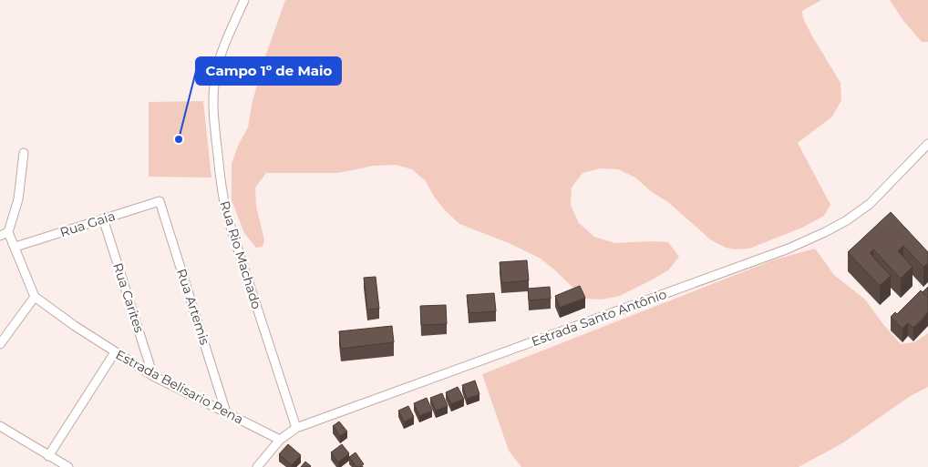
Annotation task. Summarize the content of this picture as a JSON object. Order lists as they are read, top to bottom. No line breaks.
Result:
{"streets":{"street":["Rua Gaia","Rua Rio Machado","Rua Carites","Rua Artemis","Estrada Santo Antônio","Estrada Belisario Pena"]},"crossings":[["Rua Gaia","Rua Carites"],["Rua Gaia","Rua Artemis"],["Rua Rio Machado","Estrada Santo Antônio"],["Rua Carites","Estrada Belisario Pena"],["Rua Artemis","Estrada Belisario Pena"],["Estrada Santo Antônio","Estrada Belisario Pena"]],"places":["Campo 1º de Maio"]}
